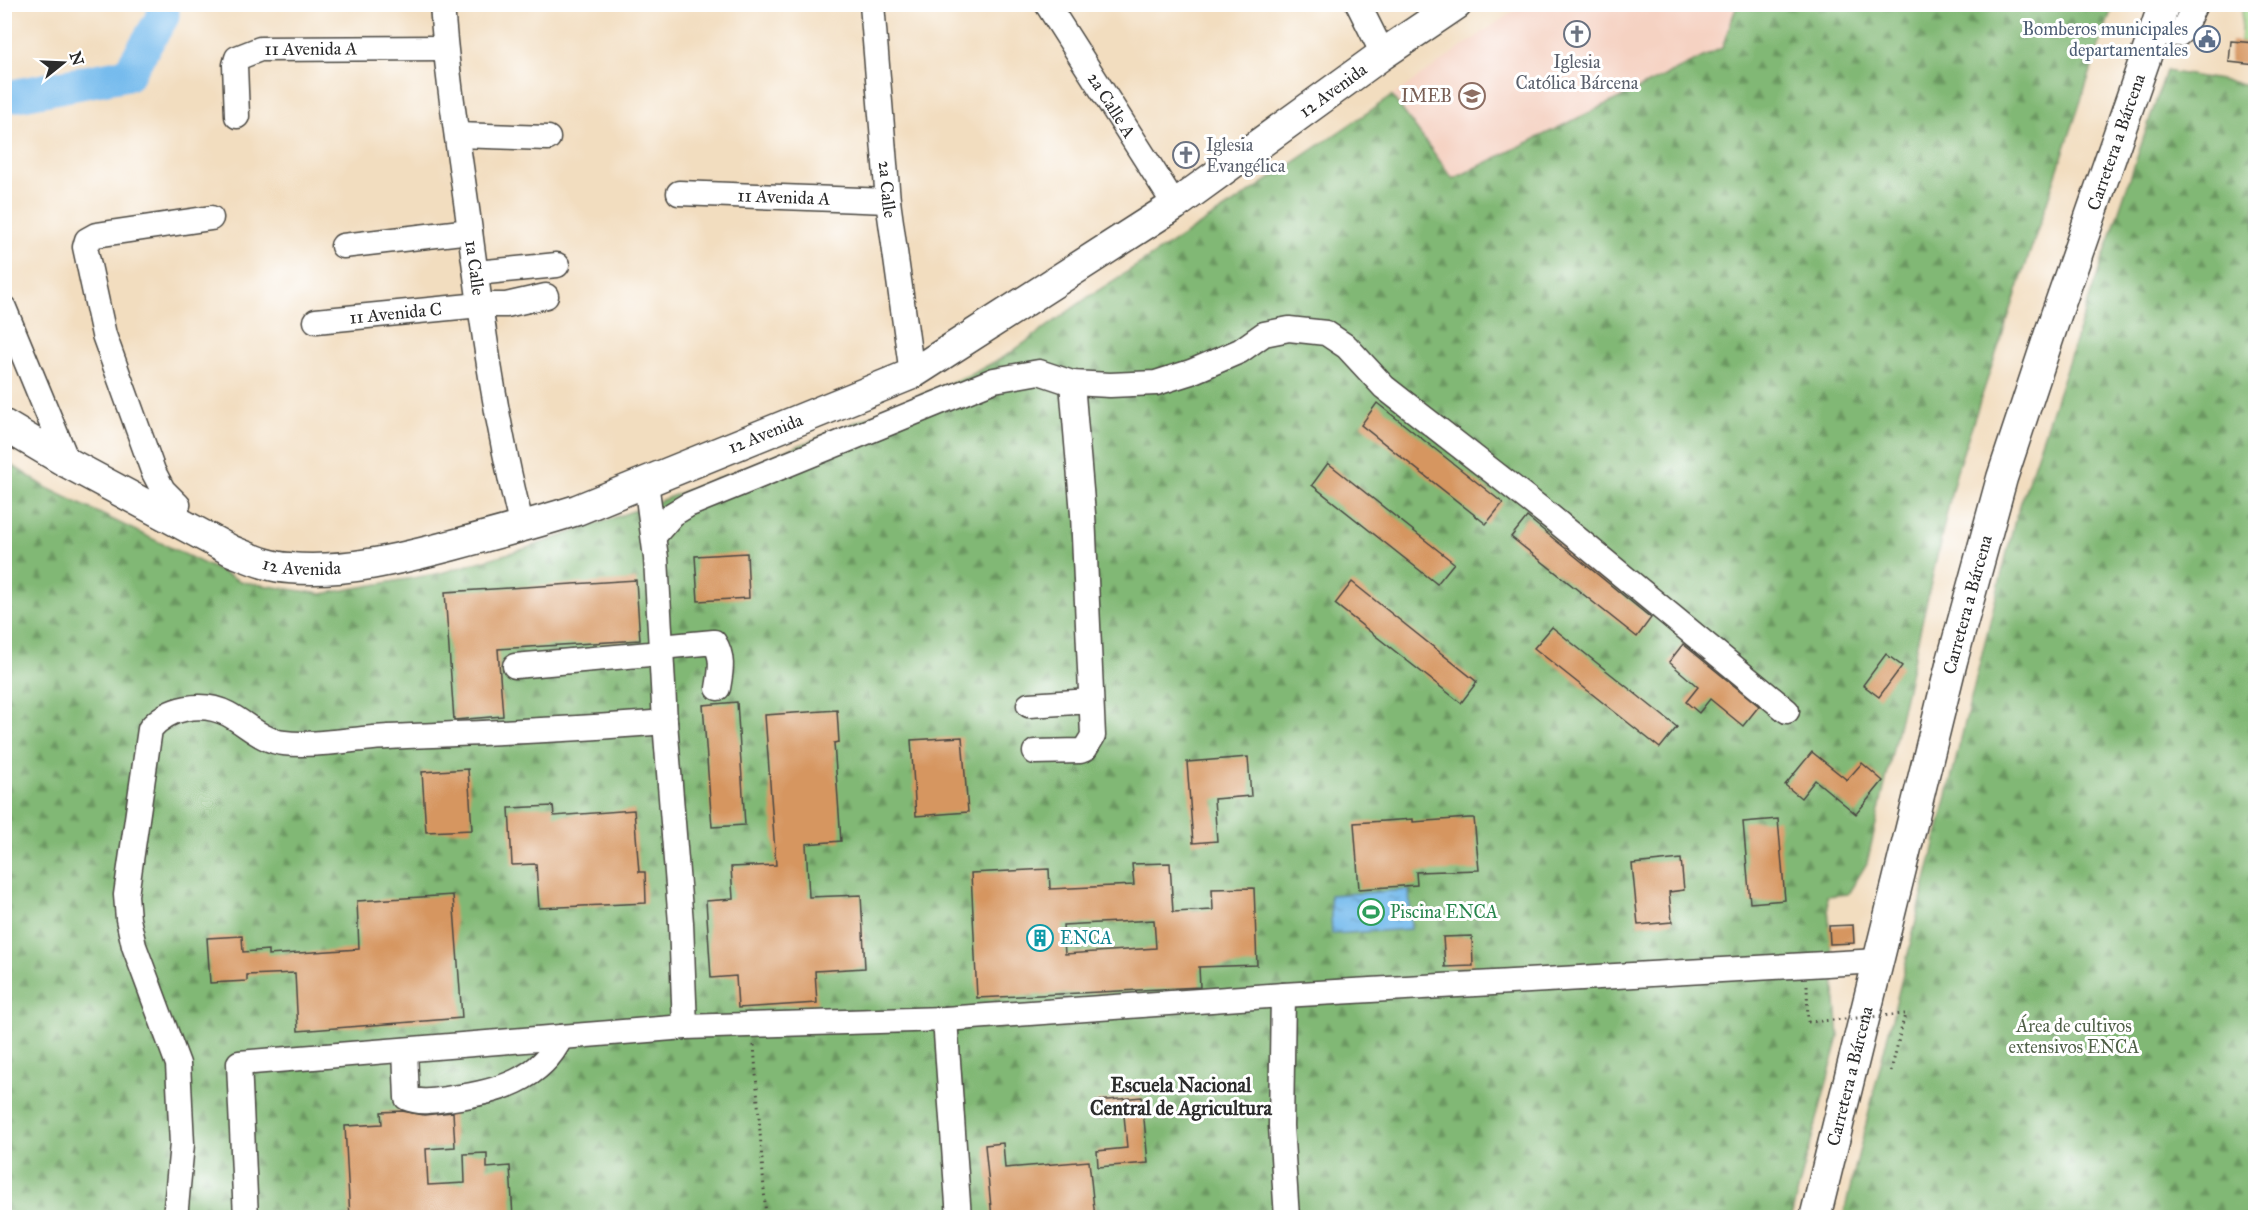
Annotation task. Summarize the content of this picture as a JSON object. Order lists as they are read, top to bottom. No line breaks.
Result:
{"streets":{"main road":["12 Avenida","Carretera a Bárcena"],"street":["11 Avenida A","2a Calle A","2a Calle","1a Calle","11 Avenida C"]},"crossings":[["11 Avenida A","2a Calle"],["11 Avenida A","1a Calle"],["12 Avenida","2a Calle A"],["12 Avenida","2a Calle"],["12 Avenida","1a Calle"],["1a Calle","11 Avenida C"]],"districts":["Escuela Nacional Central de Agricultura"],"parks":["Área de cultivos extensivos ENCA"],"places":{"church":["Iglesia Católica Bárcena","Iglesia Evangélica"],"public building":["Bomberos municipales departamentales"],"school or university":["IMEB"],"sports":["Piscina ENCA"],"building":["ENCA"]},"north":"right"}
